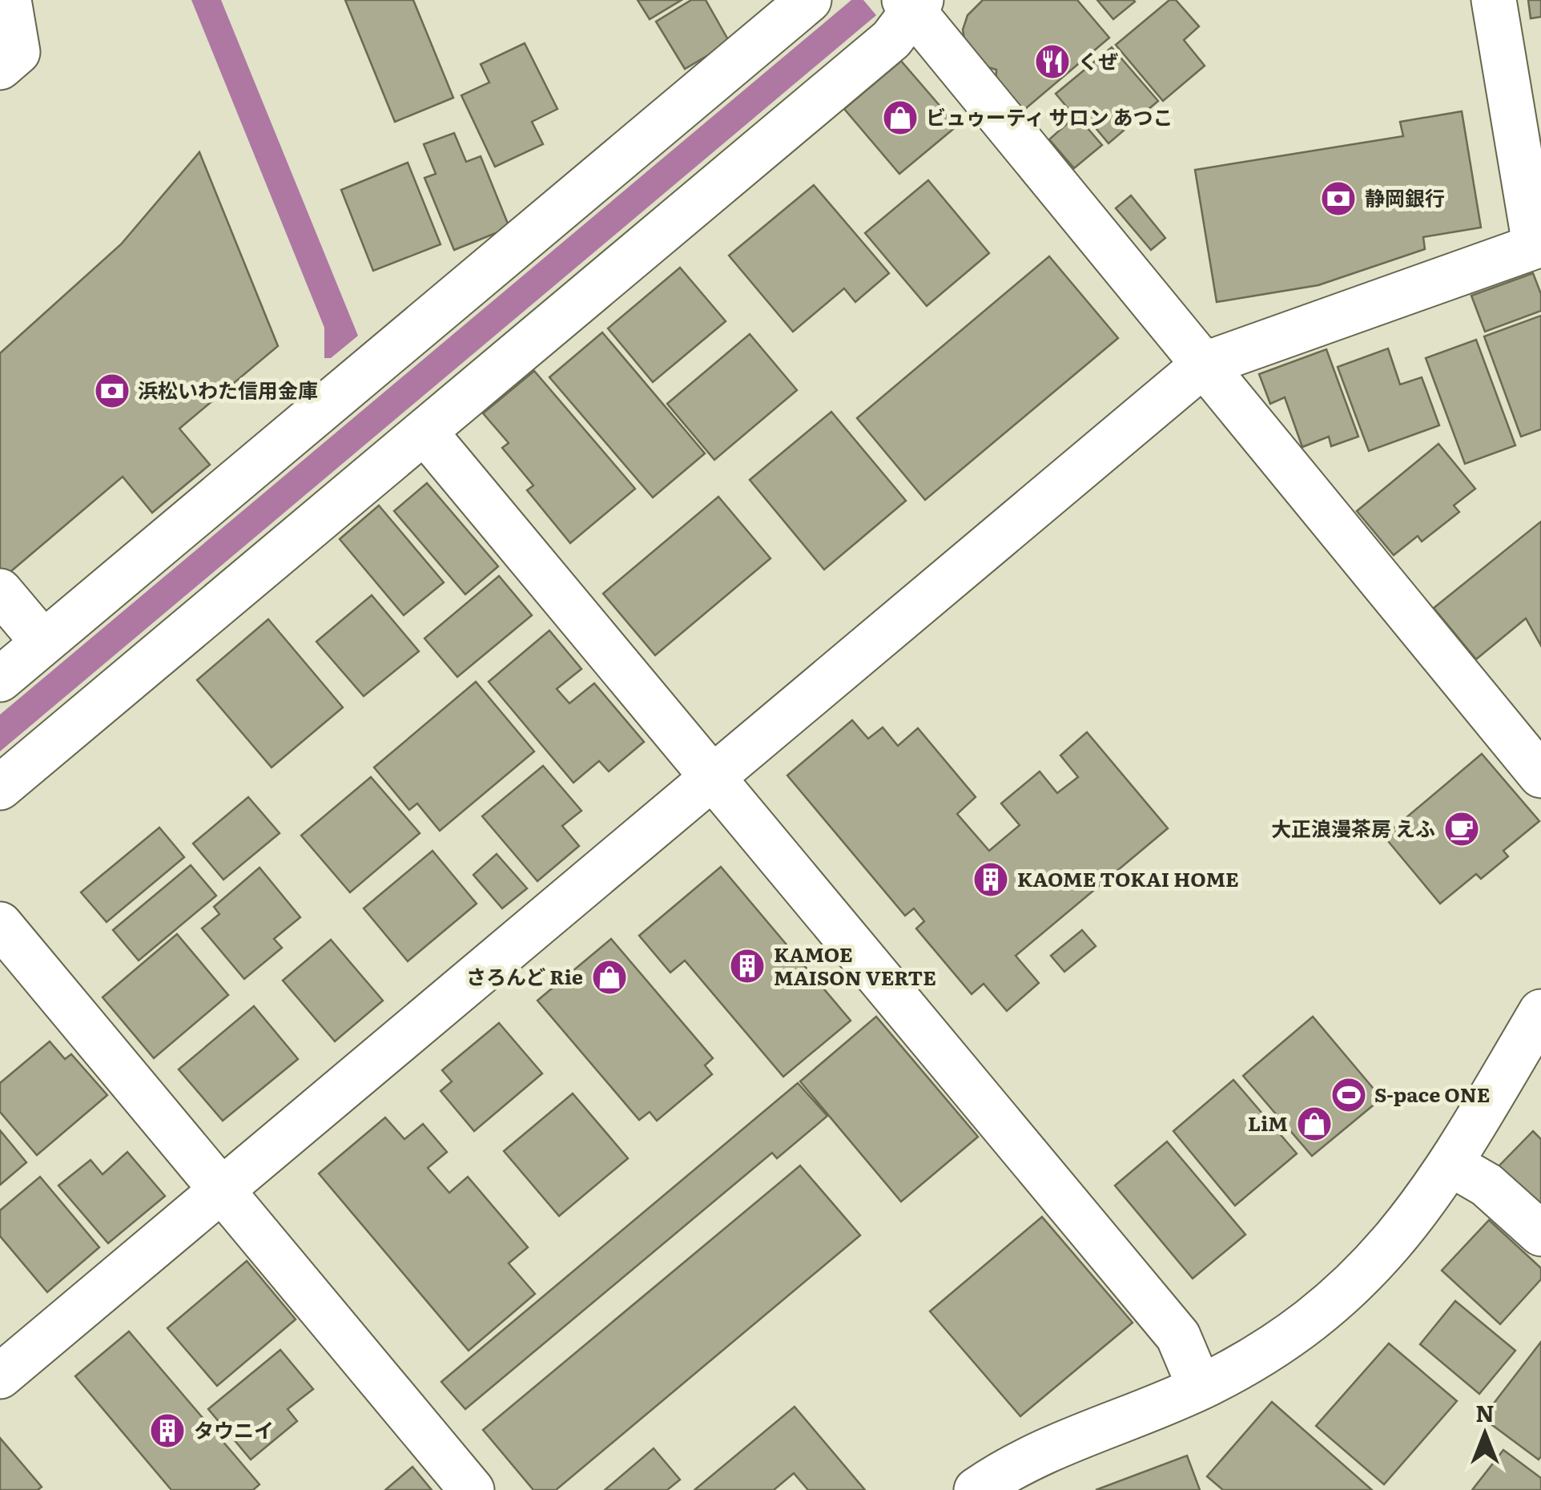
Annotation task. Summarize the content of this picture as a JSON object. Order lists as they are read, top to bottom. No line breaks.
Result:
{"places":{"restaurant":["くぜ"],"shop":["ビュゥーティ サロン あつこ","さろんど Rie","LiM"],"bank":["静岡銀行","浜松いわた信用金庫"],"cafe":["大正浪漫茶房 えふ"],"building":["KAOME TOKAI HOME","KAMOE MAISON VERTE","タウニイ"],"sports":["S-pace ONE"]},"north":"top"}
